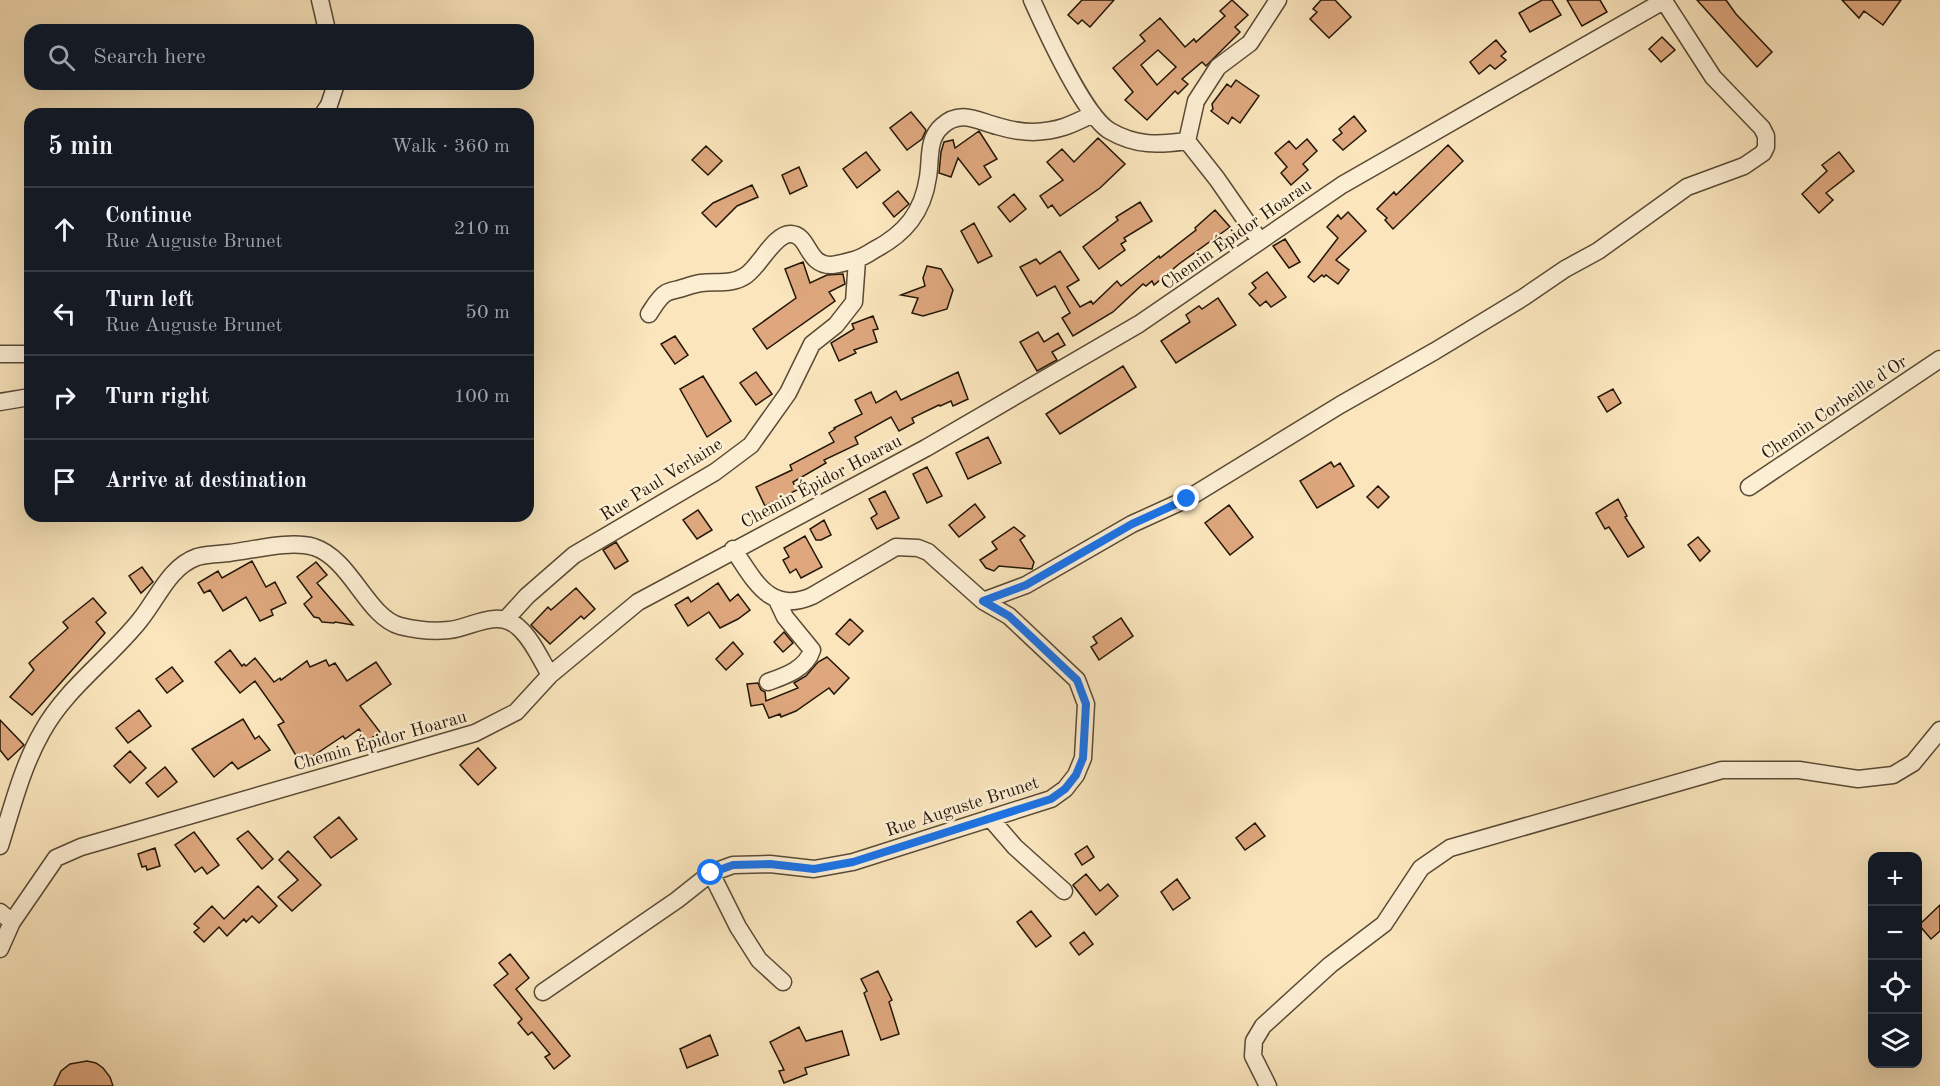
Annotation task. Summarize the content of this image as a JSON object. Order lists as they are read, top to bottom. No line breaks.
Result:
{"streets":{"street":["Chemin Épidor Hoarau","Chemin Corbeille d'Or","Rue Paul Verlaine","Rue Auguste Brunet"]},"page":{"search":"Search here","heading":["5 min","Walk · 360 m"],"list":[["Continue","Rue Auguste Brunet","210 m"],["Turn left","Rue Auguste Brunet","50 m"],["Turn right","100 m"],"Arrive at destination"],"map_buttons":["+","−"]}}
